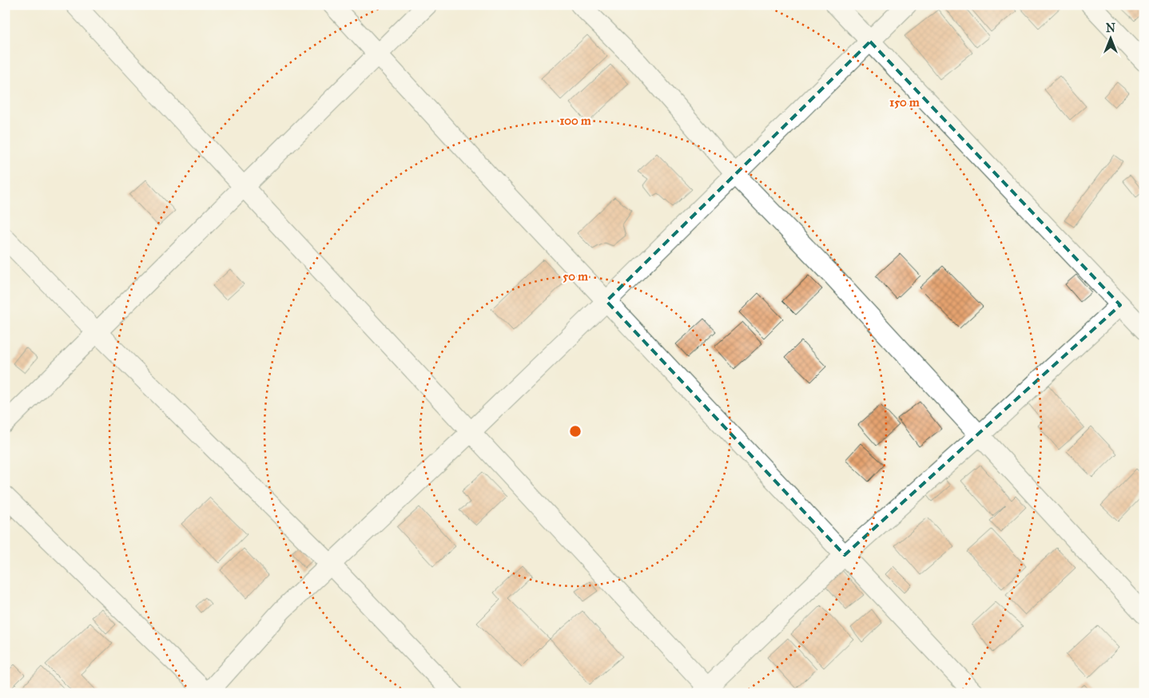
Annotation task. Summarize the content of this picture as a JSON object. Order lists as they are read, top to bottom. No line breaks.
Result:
{"north":"top","rings":["150 m","100 m","50 m"]}
